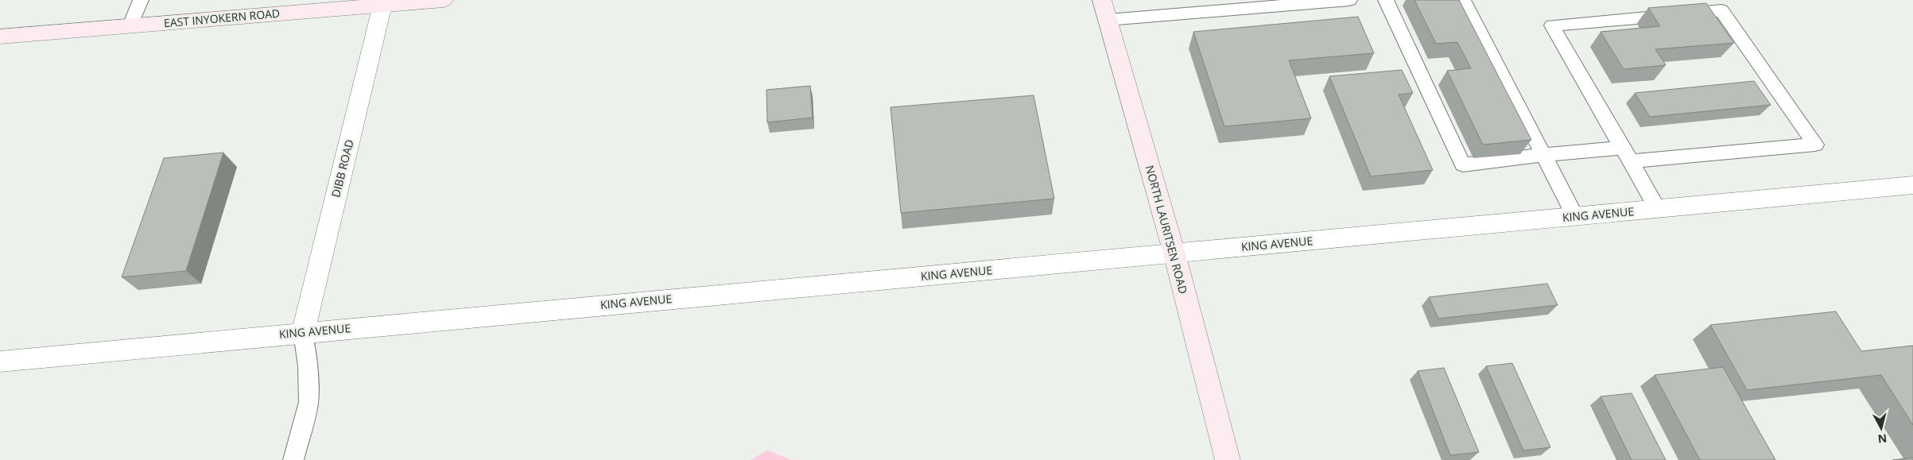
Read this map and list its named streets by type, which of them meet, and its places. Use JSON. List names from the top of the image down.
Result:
{
  "streets": {
    "street": [
      "EAST INYOKERN ROAD",
      "DIBB ROAD",
      "KING AVENUE",
      "NORTH LAURITSEN ROAD"
    ]
  },
  "crossings": [
    ["EAST INYOKERN ROAD", "DIBB ROAD"],
    ["DIBB ROAD", "KING AVENUE"],
    ["KING AVENUE", "NORTH LAURITSEN ROAD"]
  ],
  "north": "bottom"
}
